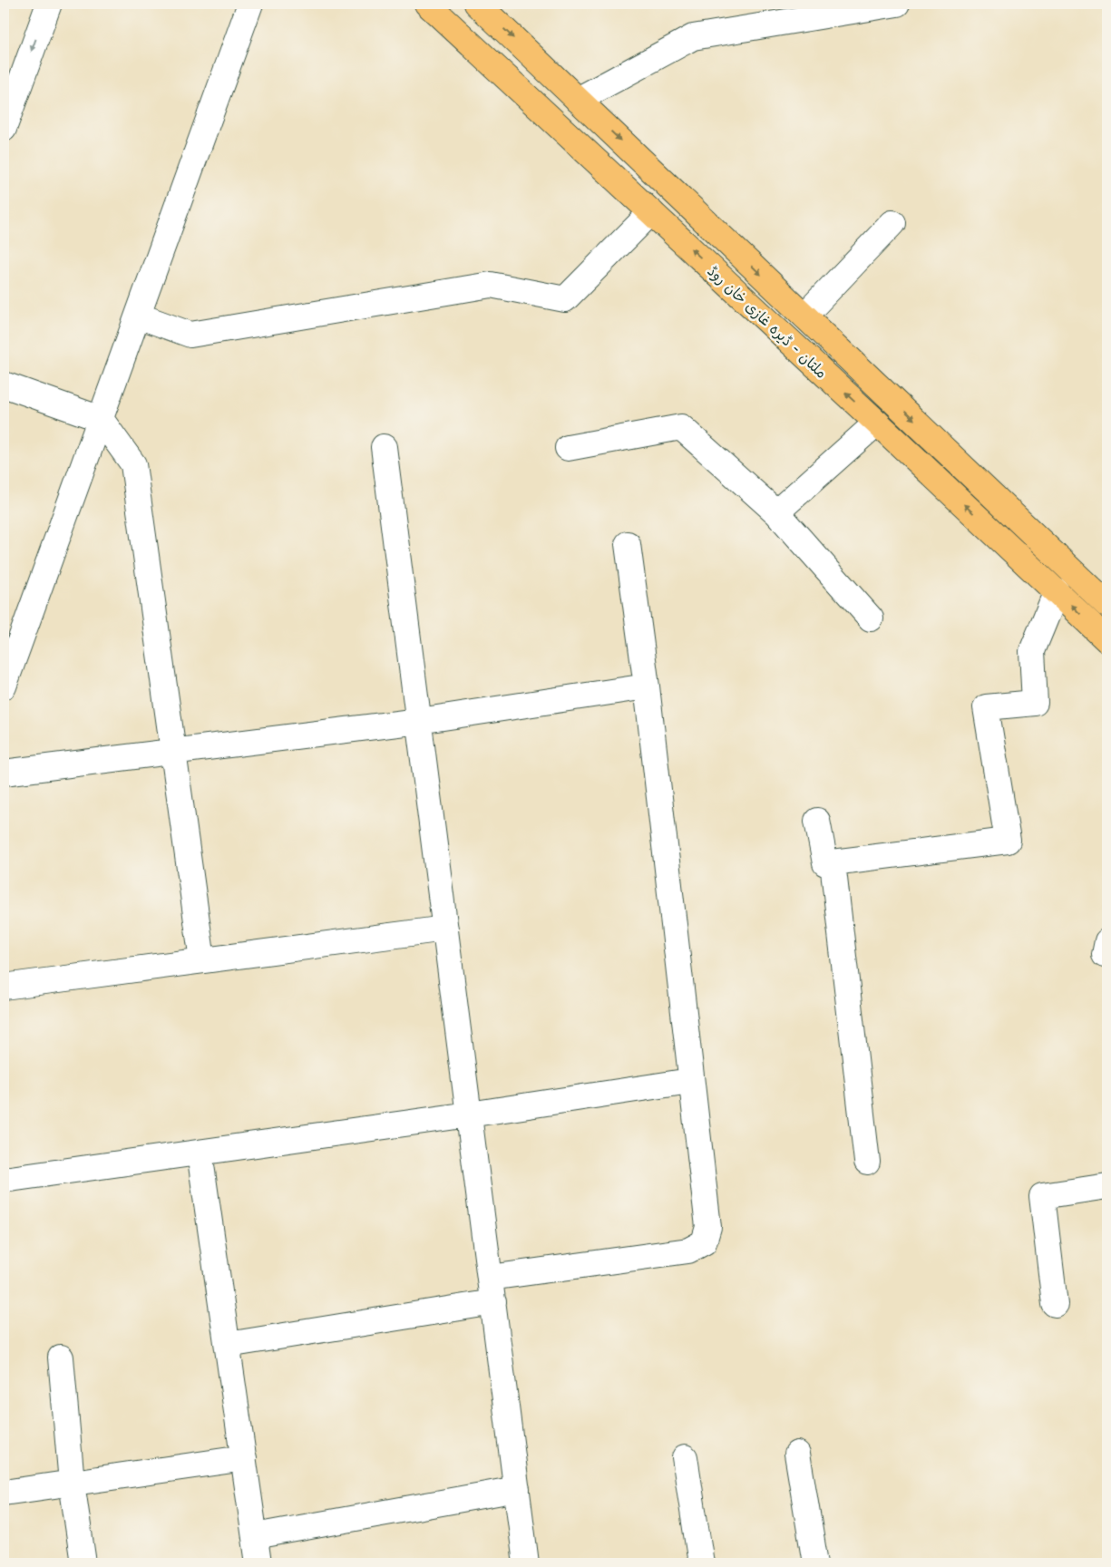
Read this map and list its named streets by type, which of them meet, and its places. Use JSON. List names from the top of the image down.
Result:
{
  "streets": {
    "highway": ["ملتان - ڈیرہ غازی خان روڈ"]
  }
}
